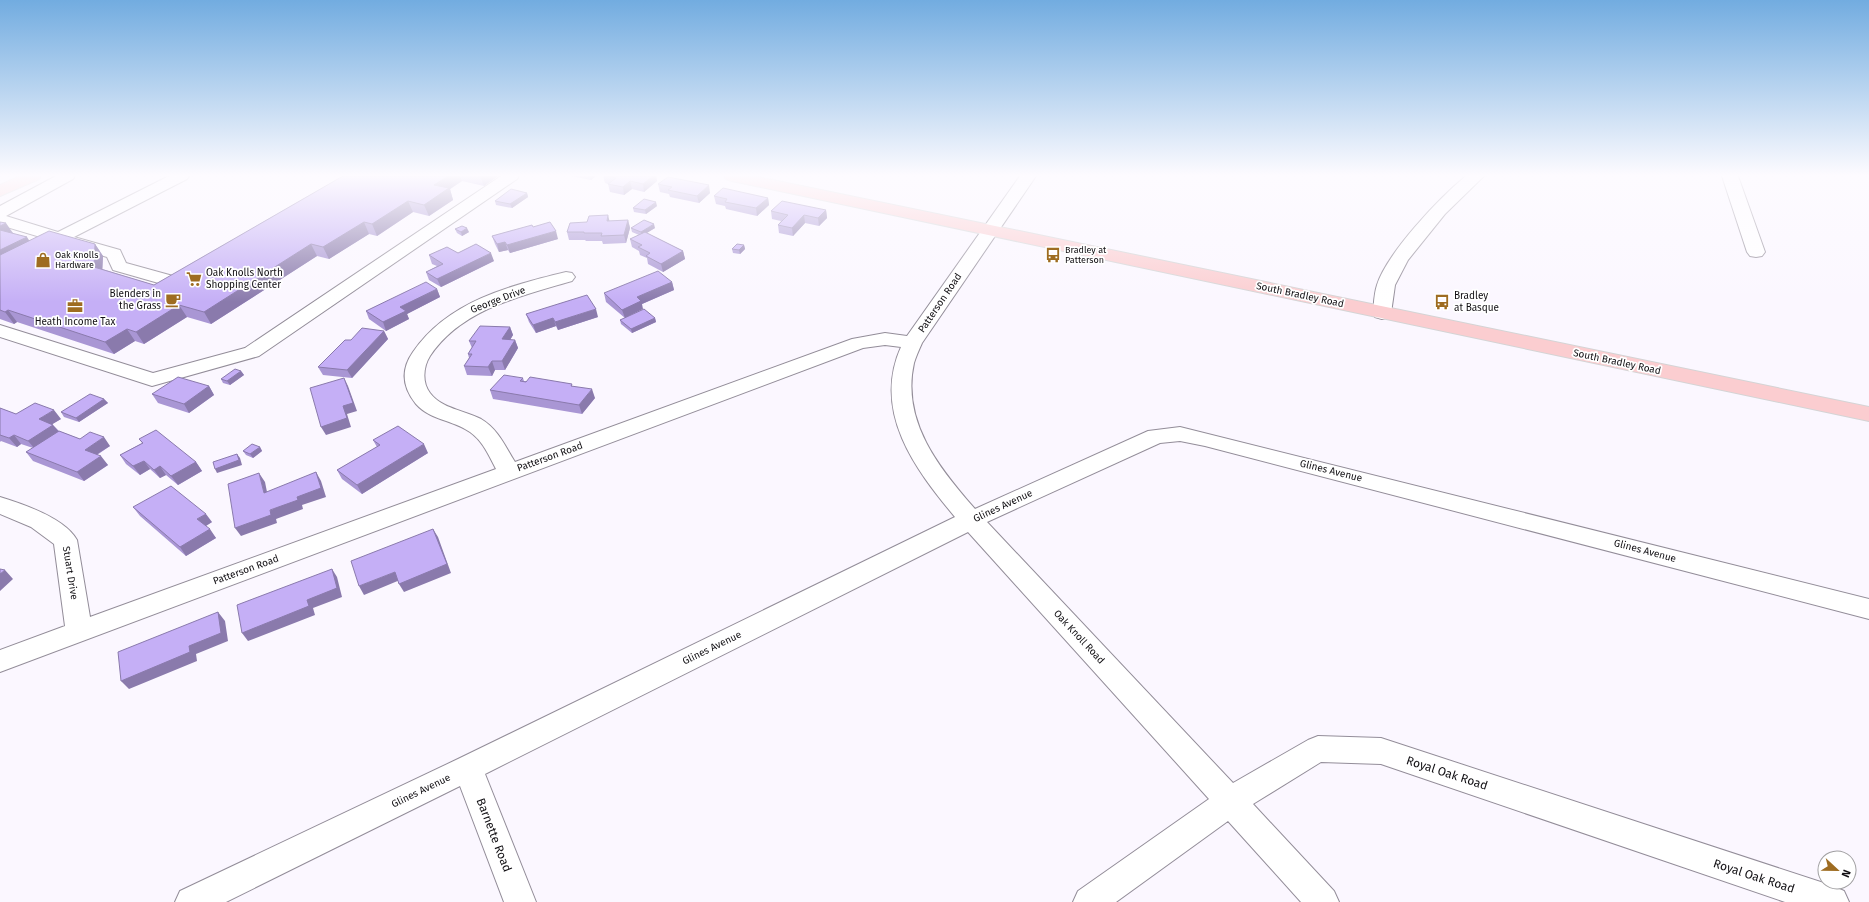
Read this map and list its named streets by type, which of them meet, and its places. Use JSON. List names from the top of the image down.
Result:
{
  "streets": {
    "main road": ["South Bradley Road"],
    "street": [
      "George Drive",
      "Patterson Road",
      "Glines Avenue",
      "Stuart Drive",
      "Oak Knoll Road",
      "Royal Oak Road",
      "Barnette Road"
    ]
  },
  "crossings": [
    ["South Bradley Road", "Patterson Road"],
    ["George Drive", "Patterson Road"],
    ["Patterson Road", "Stuart Drive"],
    ["Patterson Road", "Oak Knoll Road"],
    ["Glines Avenue", "Oak Knoll Road"],
    ["Glines Avenue", "Barnette Road"],
    ["Oak Knoll Road", "Royal Oak Road"]
  ],
  "places": {
    "bus stop": ["Bradley at Patterson", "Bradley at Basque"],
    "shop": ["Oak Knolls Hardware"],
    "supermarket": ["Oak Knolls North Shopping Center"],
    "cafe": ["Blenders in the Grass"],
    "office": ["Heath Income Tax"]
  },
  "north": "right"
}
